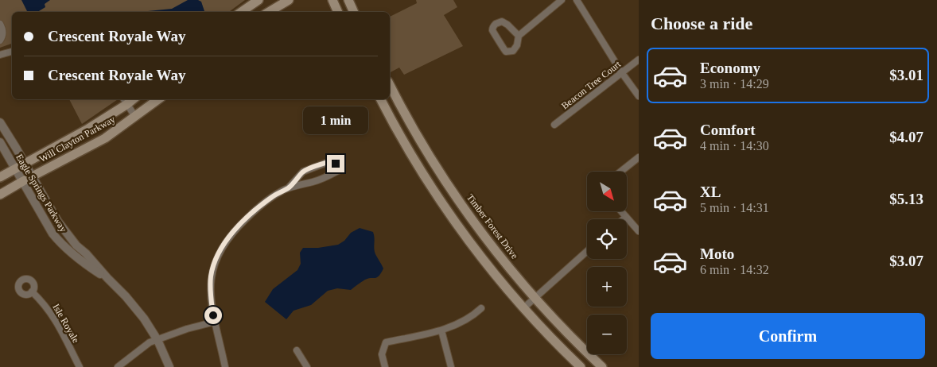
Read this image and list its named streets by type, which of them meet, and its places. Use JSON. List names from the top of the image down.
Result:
{
  "streets": {
    "main road": ["Will Clayton Parkway", "Timber Forest Drive"],
    "street": ["Beacon Tree Court", "Eagle Springs Parkway", "Isle Royale"]
  },
  "crossings": [
    ["Will Clayton Parkway", "Eagle Springs Parkway"]
  ],
  "north": "bottom right",
  "page": {
    "heading": "Choose a ride",
    "banner": ["Crescent Royale Way", "Crescent Royale Way"],
    "list": [
      {
        "name": "Economy",
        "note": "3 min · 14:29",
        "value": "$3.01"
      },
      {
        "name": "Comfort",
        "note": "4 min · 14:30",
        "value": "$4.07"
      },
      {
        "name": "XL",
        "note": "5 min · 14:31",
        "value": "$5.13"
      },
      {
        "name": "Moto",
        "note": "6 min · 14:32",
        "value": "$3.07"
      }
    ],
    "bubble": "1 min",
    "map_buttons": ["+", "−"],
    "buttons": "Confirm"
  }
}
